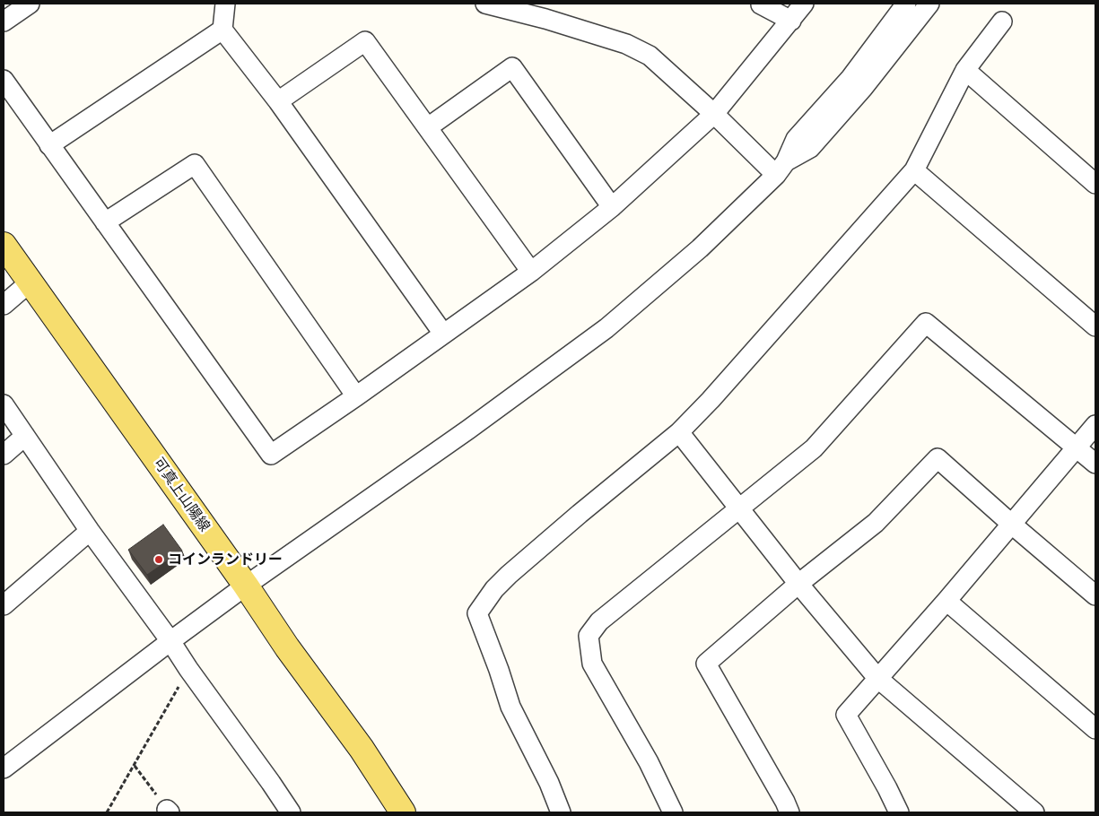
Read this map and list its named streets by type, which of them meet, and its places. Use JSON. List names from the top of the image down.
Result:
{
  "streets": {
    "main road": ["可真上山陽線"]
  },
  "places": ["コインランドリー"]
}
